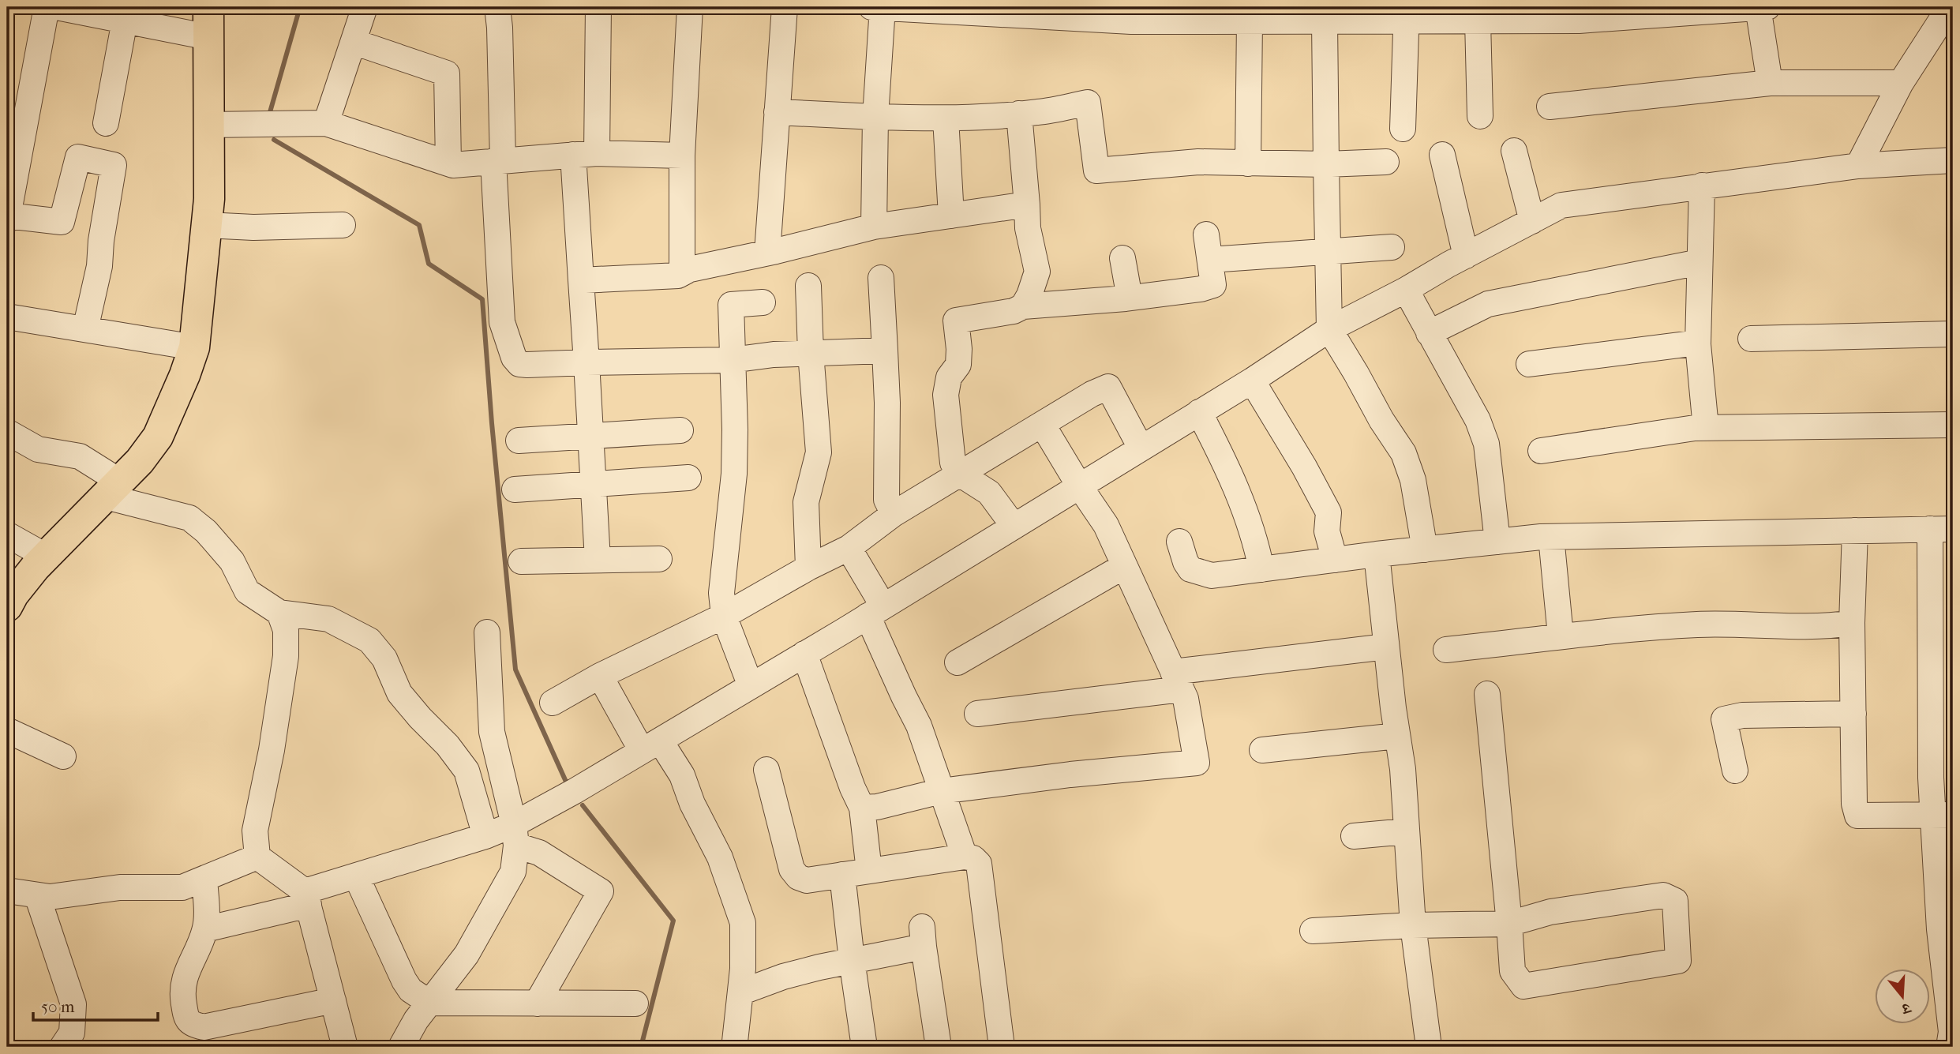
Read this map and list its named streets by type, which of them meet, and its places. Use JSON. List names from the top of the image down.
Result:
{
  "scale_bar": "50 m",
  "north": "bottom"
}
